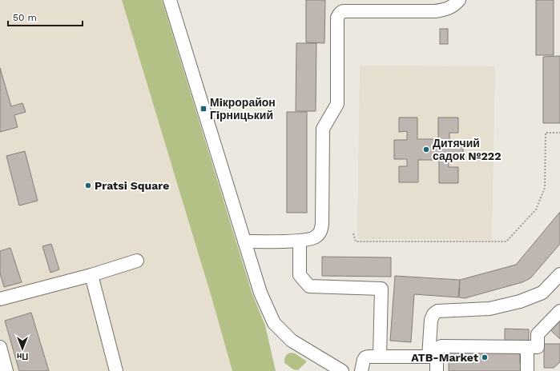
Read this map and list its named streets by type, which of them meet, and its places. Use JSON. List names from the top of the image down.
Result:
{
  "places": {
    "transit": ["Мiкрорайон Гiрницький"],
    "other": ["Дитячий садок №222", "Pratsi Square", "ATB-Market"]
  },
  "scale_bar": "50 m",
  "north": "bottom"
}
